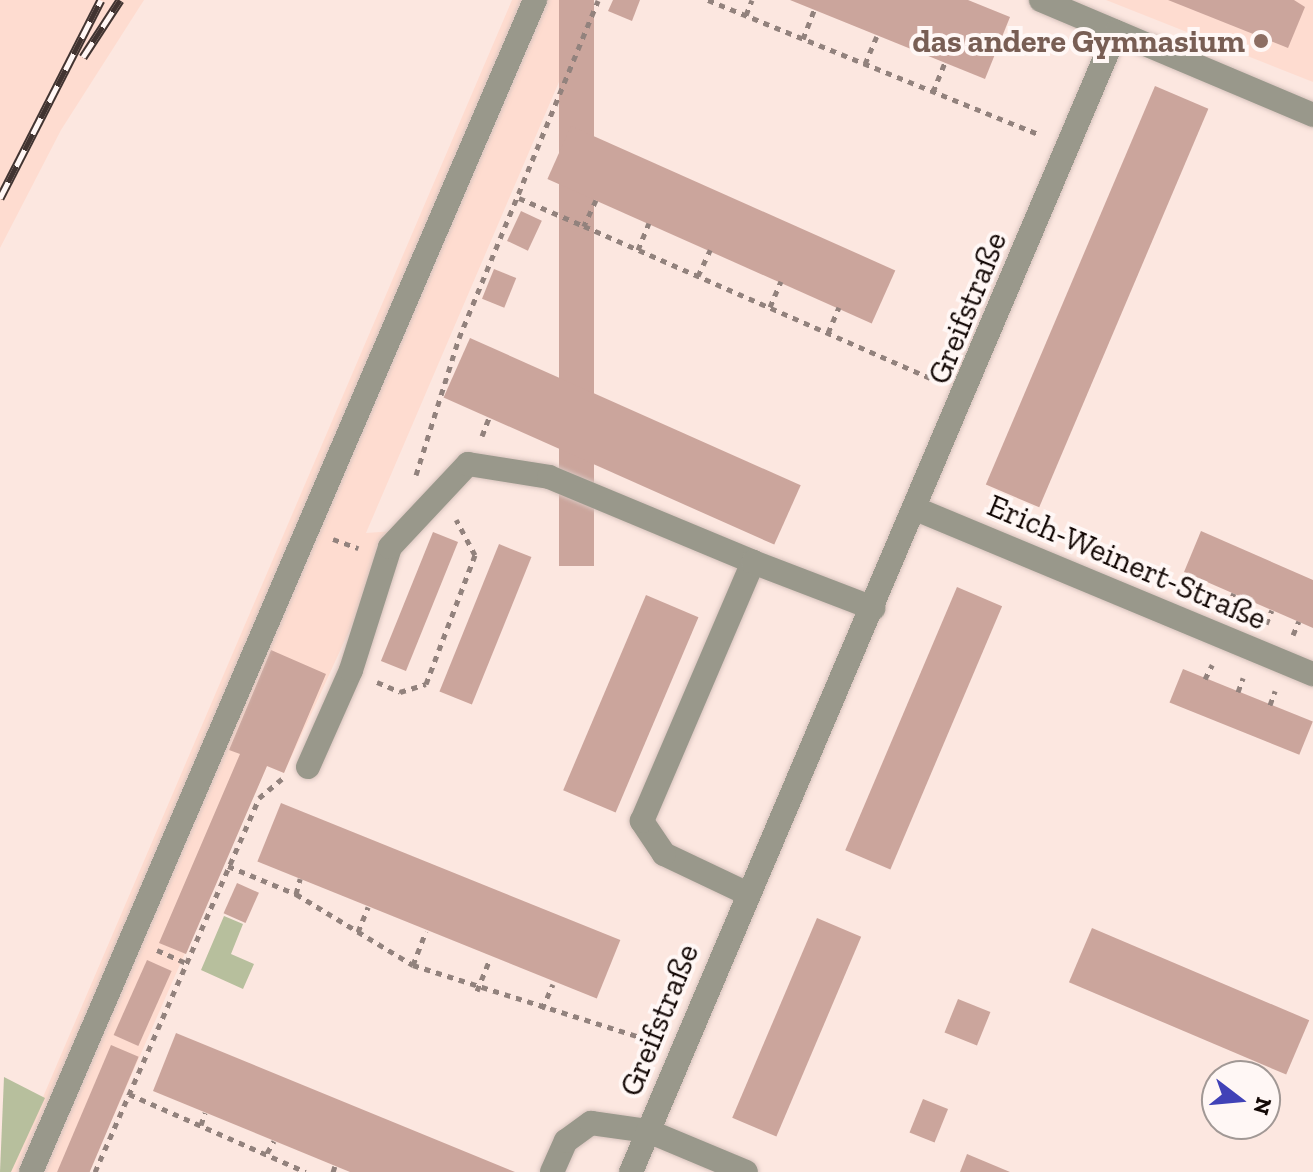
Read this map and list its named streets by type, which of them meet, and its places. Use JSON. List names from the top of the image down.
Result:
{
  "streets": {
    "street": ["Greifstraße", "Erich-Weinert-Straße"]
  },
  "crossings": [
    ["Greifstraße", "Erich-Weinert-Straße"]
  ],
  "places": ["das andere Gymnasium"],
  "north": "right"
}
